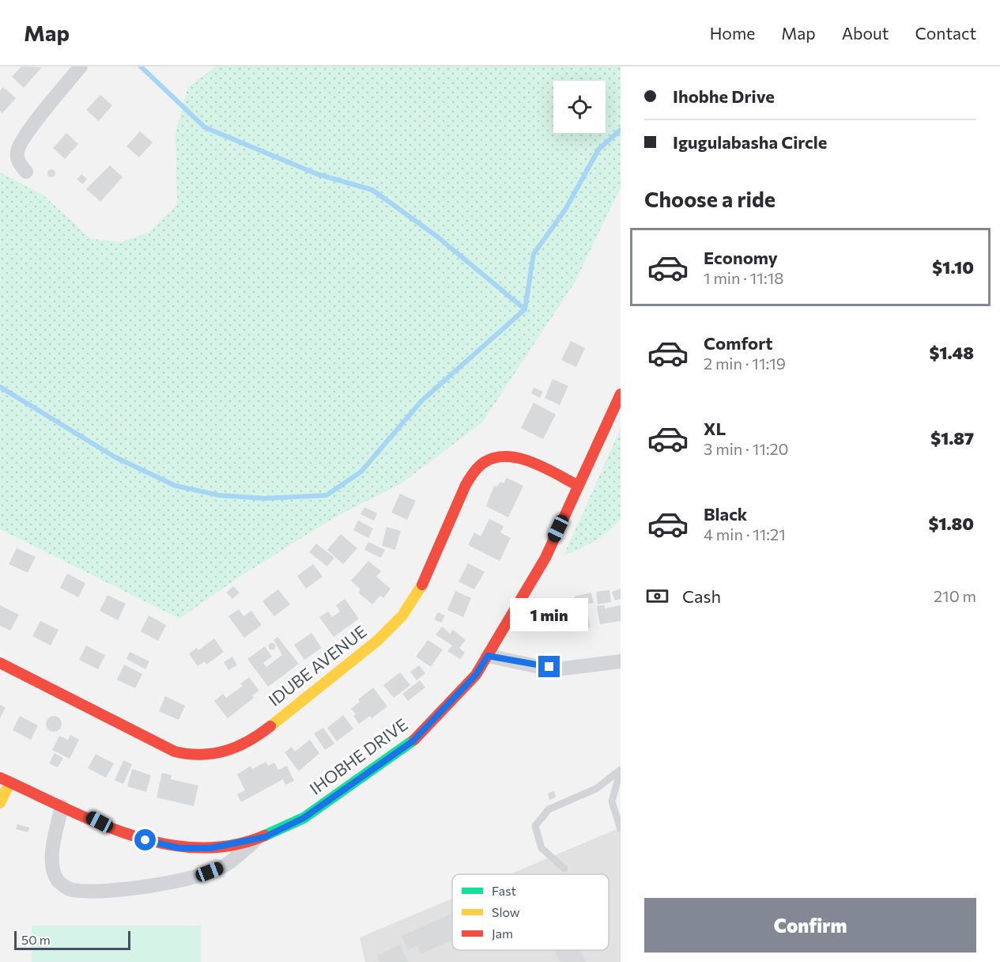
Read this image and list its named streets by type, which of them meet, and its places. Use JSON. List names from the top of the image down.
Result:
{
  "streets": {
    "street": ["IDUBE AVENUE", "IHOBHE DRIVE"]
  },
  "crossings": [
    ["IDUBE AVENUE", "IHOBHE DRIVE"]
  ],
  "legend": ["Fast", "Slow", "Jam"],
  "scale_bar": "50 m",
  "page": {
    "header": "Map",
    "nav": [
      "Home",
      "Map",
      "About",
      "Contact"
    ],
    "banner": ["Ihobhe Drive", "Igugulabasha Circle"],
    "heading": "Choose a ride",
    "list": [
      {
        "name": "Economy",
        "note": "1 min · 11:18",
        "value": "$1.10"
      },
      {
        "name": "Comfort",
        "note": "2 min · 11:19",
        "value": "$1.48"
      },
      {
        "name": "XL",
        "note": "3 min · 11:20",
        "value": "$1.87"
      },
      {
        "name": "Black",
        "note": "4 min · 11:21",
        "value": "$1.80"
      }
    ],
    "pay": ["Cash", "210 m"],
    "bubble": "1 min",
    "buttons": "Confirm",
    "scale": "50 m"
  }
}
